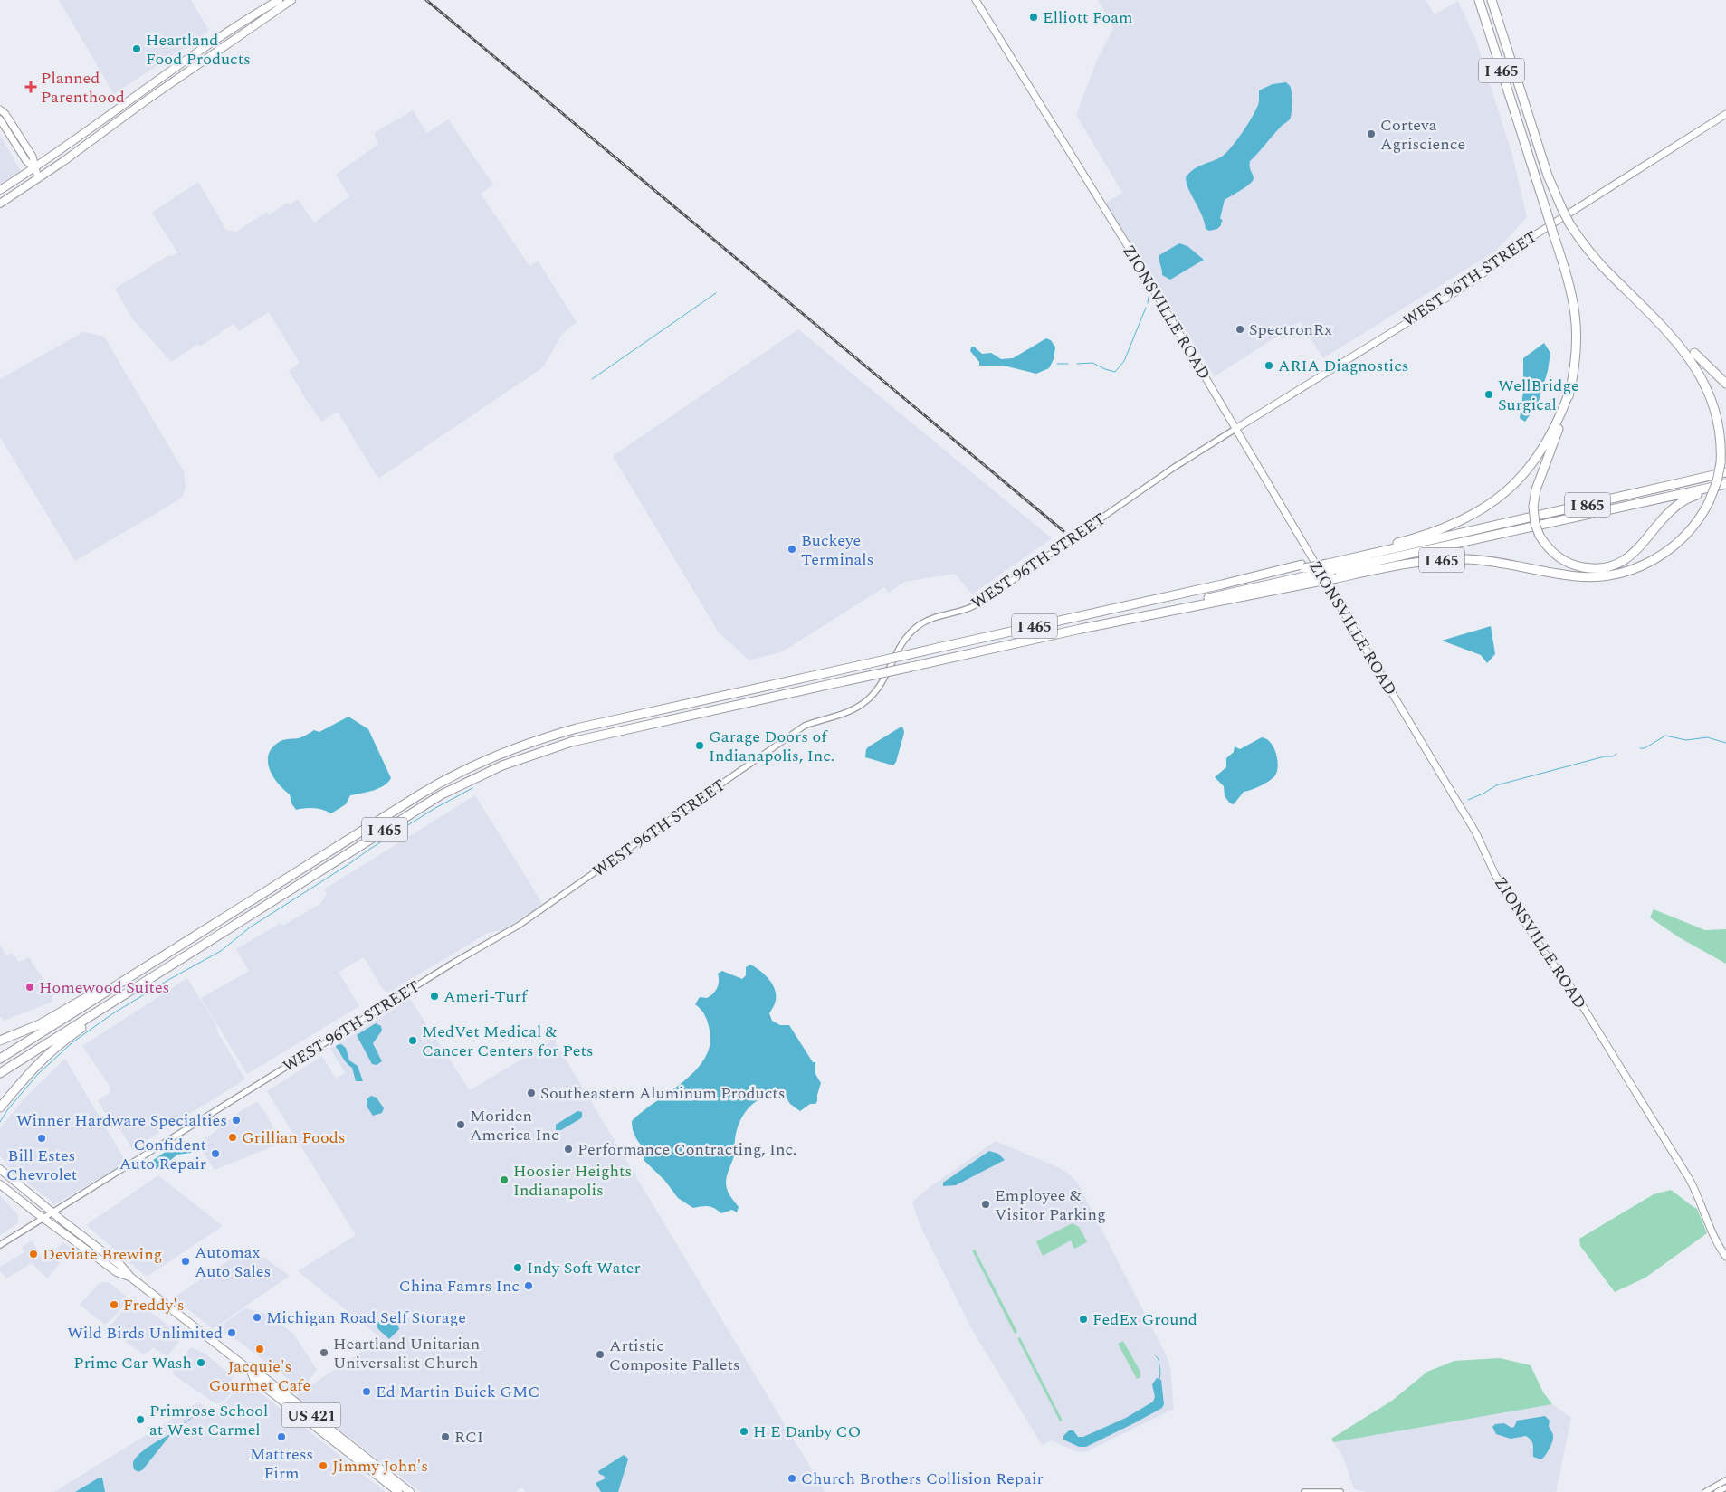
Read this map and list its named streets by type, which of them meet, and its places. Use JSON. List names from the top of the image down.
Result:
{
  "streets": {
    "highway": ["I 465", "I 865"],
    "main road": ["WEST 96TH STREET", "ZIONSVILLE ROAD", "US 421"]
  },
  "crossings": [
    ["I 465", "I 865"],
    ["WEST 96TH STREET", "ZIONSVILLE ROAD"],
    ["WEST 96TH STREET", "US 421"]
  ],
  "places": {
    "other": [
      "Elliott Foam",
      "Heartland Food Products",
      "Corteva Agriscience",
      "SpectronRx",
      "ARIA Diagnostics",
      "WellBridge Surgical",
      "Buckeye Terminals",
      "Garage Doors of Indianapolis, Inc.",
      "Homewood Suites",
      "Ameri-Turf",
      "MedVet Medical & Cancer Centers for Pets",
      "Southeastern Aluminum Products",
      "Winner Hardware Specialties",
      "Moriden America Inc",
      "Grillian Foods",
      "Bill Estes Chevrolet",
      "Performance Contracting, Inc.",
      "Confident Auto Repair",
      "Hoosier Heights Indianapolis",
      "Employee & Visitor Parking",
      "Deviate Brewing",
      "Automax Auto Sales",
      "Indy Soft Water",
      "China Famrs Inc",
      "Freddy's",
      "Michigan Road Self Storage",
      "FedEx Ground",
      "Wild Birds Unlimited",
      "Jacquie's Gourmet Cafe",
      "Heartland Unitarian Universalist Church",
      "Artistic Composite Pallets",
      "Prime Car Wash",
      "Ed Martin Buick GMC",
      "Primrose School at West Carmel",
      "H E Danby CO",
      "Mattress Firm",
      "RCI",
      "Jimmy John's",
      "Church Brothers Collision Repair"
    ],
    "health": ["Planned Parenthood"]
  }
}
